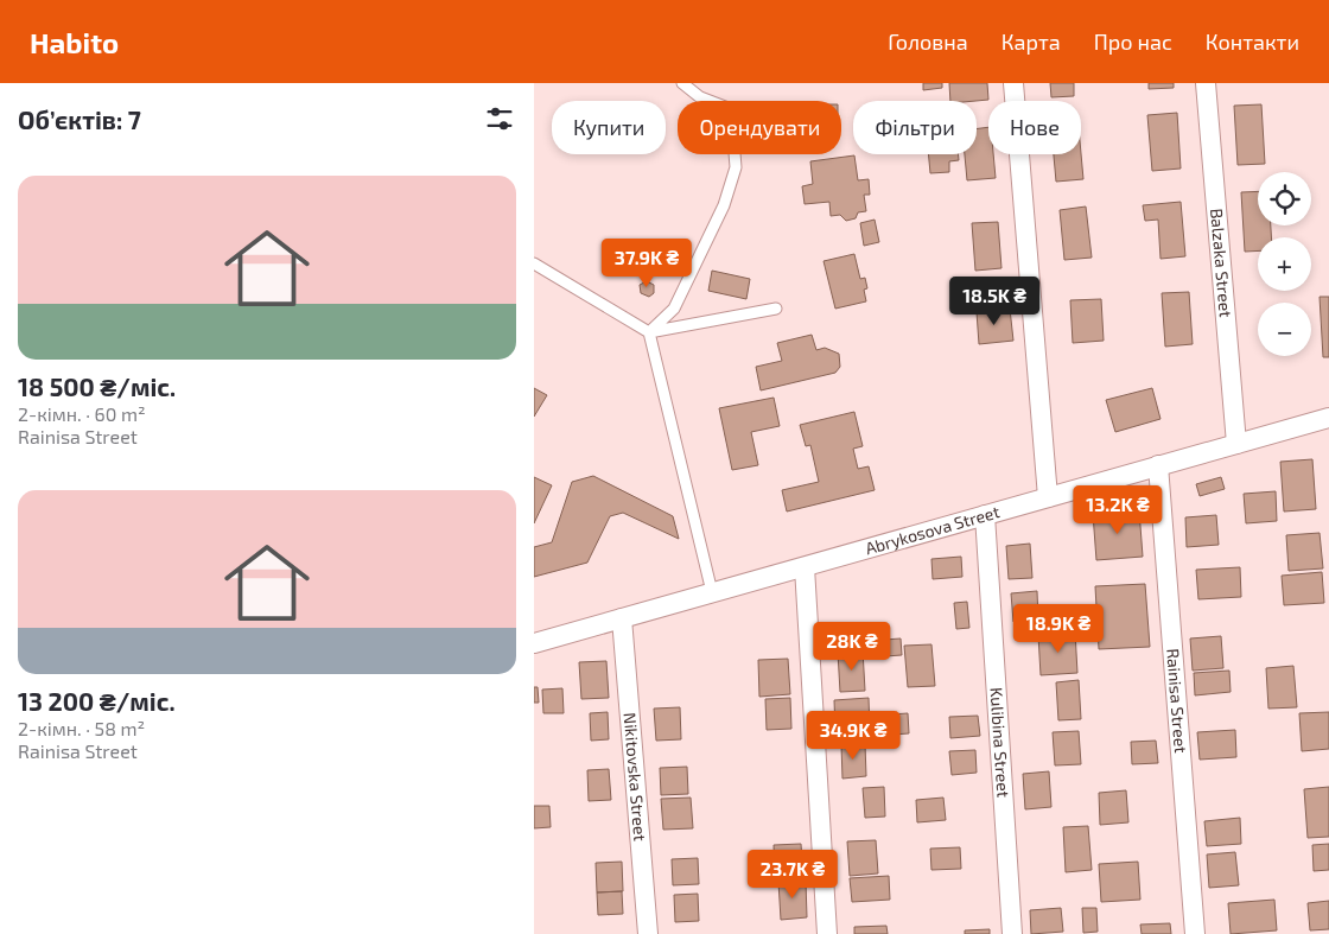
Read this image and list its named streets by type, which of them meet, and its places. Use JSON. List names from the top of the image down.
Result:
{
  "streets": {
    "street": [
      "Balzaka Street",
      "Abrykosova Street",
      "Rainisa Street",
      "Kulibina Street",
      "Nikitovska Street"
    ]
  },
  "crossings": [
    ["Balzaka Street", "Abrykosova Street"],
    ["Abrykosova Street", "Rainisa Street"],
    ["Abrykosova Street", "Kulibina Street"],
    ["Abrykosova Street", "Nikitovska Street"]
  ],
  "page": {
    "header": "Habito",
    "nav": [
      "Головна",
      "Карта",
      "Про нас",
      "Контакти"
    ],
    "heading": "Об’єктів: 7",
    "chip": [
      "Купити",
      "Орендувати",
      "Фільтри",
      "Нове"
    ],
    "list": [
      {
        "name": "18 500 ₴/міс.",
        "note": "2-кімн. · 60 m² · Rainisa Street"
      },
      {
        "name": "13 200 ₴/міс.",
        "note": "2-кімн. · 58 m² · Rainisa Street"
      }
    ],
    "map_buttons": ["+", "−"],
    "price": [
      "37.9K ₴",
      "18.5K ₴",
      "13.2K ₴",
      "18.9K ₴",
      "28K ₴",
      "34.9K ₴",
      "23.7K ₴"
    ]
  }
}
